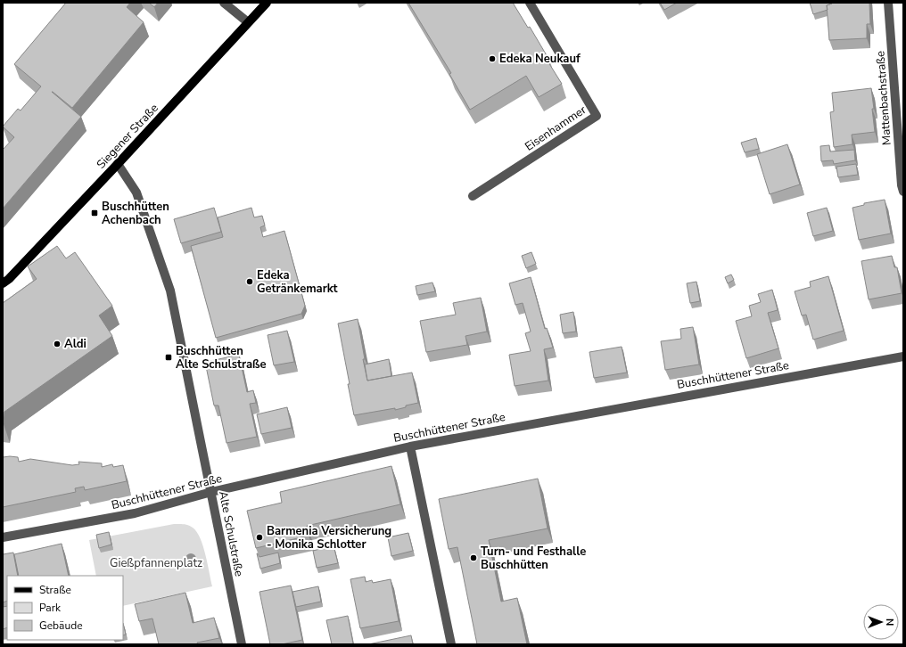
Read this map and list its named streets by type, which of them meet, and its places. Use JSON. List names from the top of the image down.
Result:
{
  "streets": {
    "main road": ["Siegener Straße"],
    "street": [
      "Mattenbachstraße",
      "Eisenhammer",
      "Buschhüttener Straße",
      "Alte Schulstraße"
    ]
  },
  "crossings": [
    ["Siegener Straße", "Alte Schulstraße"],
    ["Buschhüttener Straße", "Alte Schulstraße"]
  ],
  "parks": ["Gießpfannenplatz"],
  "places": {
    "other": [
      "Edeka Neukauf",
      "Edeka Getränkemarkt",
      "Aldi",
      "Barmenia Versicherung - Monika Schlotter",
      "Turn- und Festhalle Buschhütten"
    ],
    "transit": ["Buschhütten Achenbach", "Buschhütten Alte Schulstraße"]
  },
  "legend": ["Straße", "Park", "Gebäude"],
  "north": "right"
}
